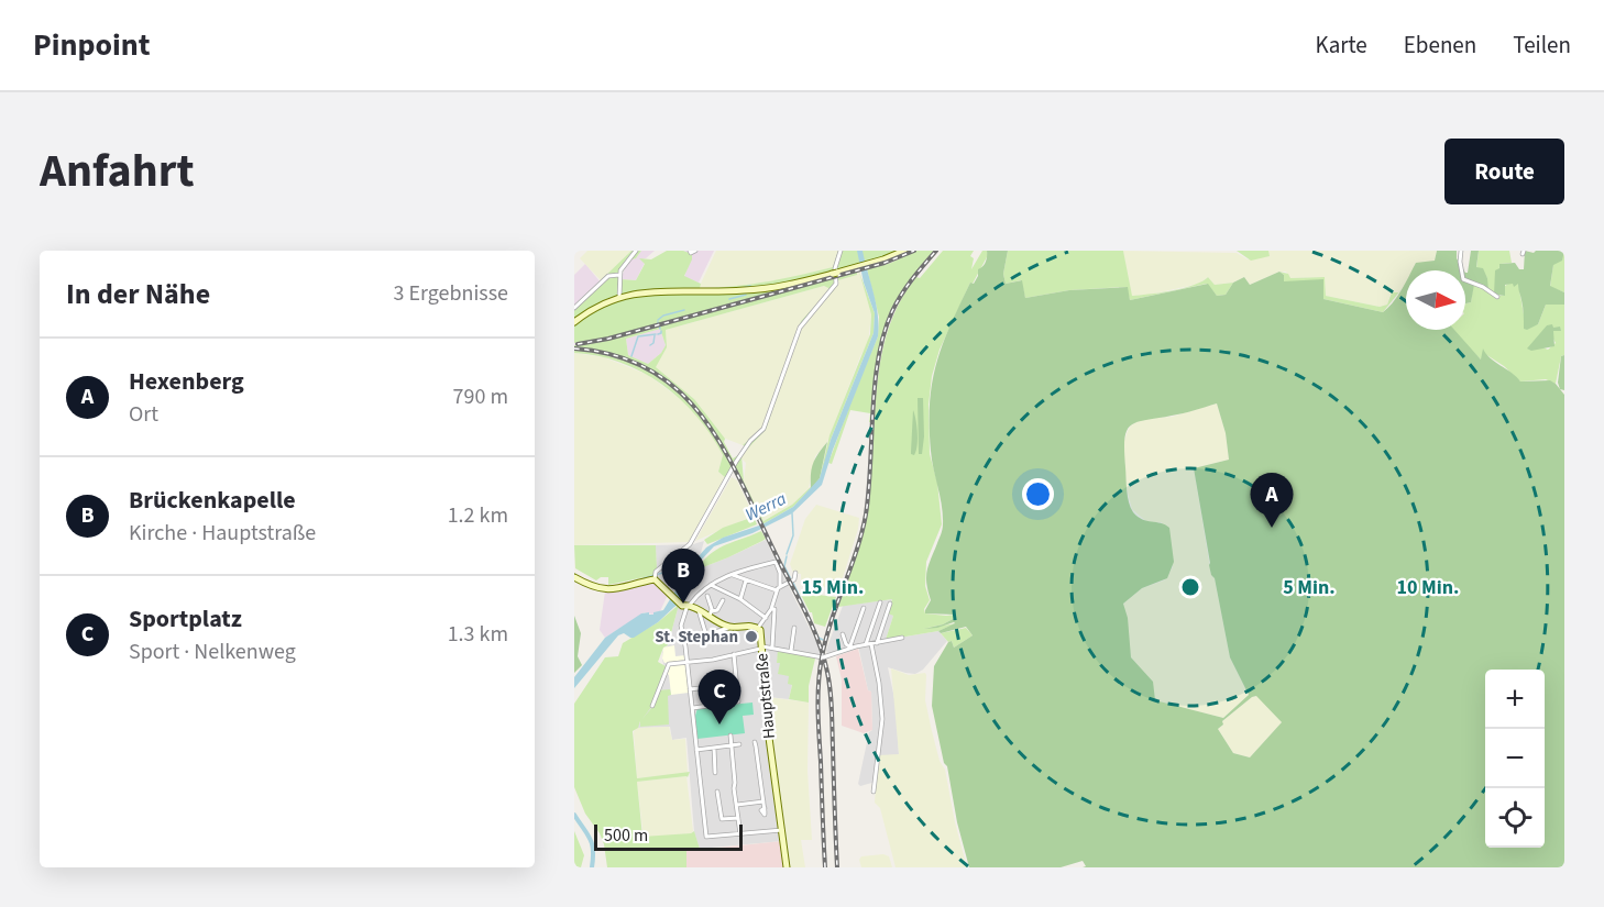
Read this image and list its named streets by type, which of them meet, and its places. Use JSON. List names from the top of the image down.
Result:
{
  "streets": {
    "main road": ["Hauptstraße"]
  },
  "water": ["Werra"],
  "places": ["St. Stephan"],
  "scale_bar": "500 m",
  "north": "right",
  "page": {
    "header": "Pinpoint",
    "nav": ["Karte", "Ebenen", "Teilen"],
    "title": "Anfahrt",
    "buttons": "Route",
    "heading": ["In der Nähe", "3 Ergebnisse"],
    "list": [
      {
        "mark": "A",
        "name": "Hexenberg",
        "note": "Ort",
        "value": "790 m"
      },
      {
        "mark": "B",
        "name": "Brückenkapelle",
        "note": "Kirche · Hauptstraße",
        "value": "1.2 km"
      },
      {
        "mark": "C",
        "name": "Sportplatz",
        "note": "Sport · Nelkenweg",
        "value": "1.3 km"
      }
    ],
    "pins": ["A", "B", "C"],
    "map_buttons": ["+", "−"],
    "scale": "500 m"
  },
  "rings": ["5 Min.", "10 Min.", "15 Min."]
}
